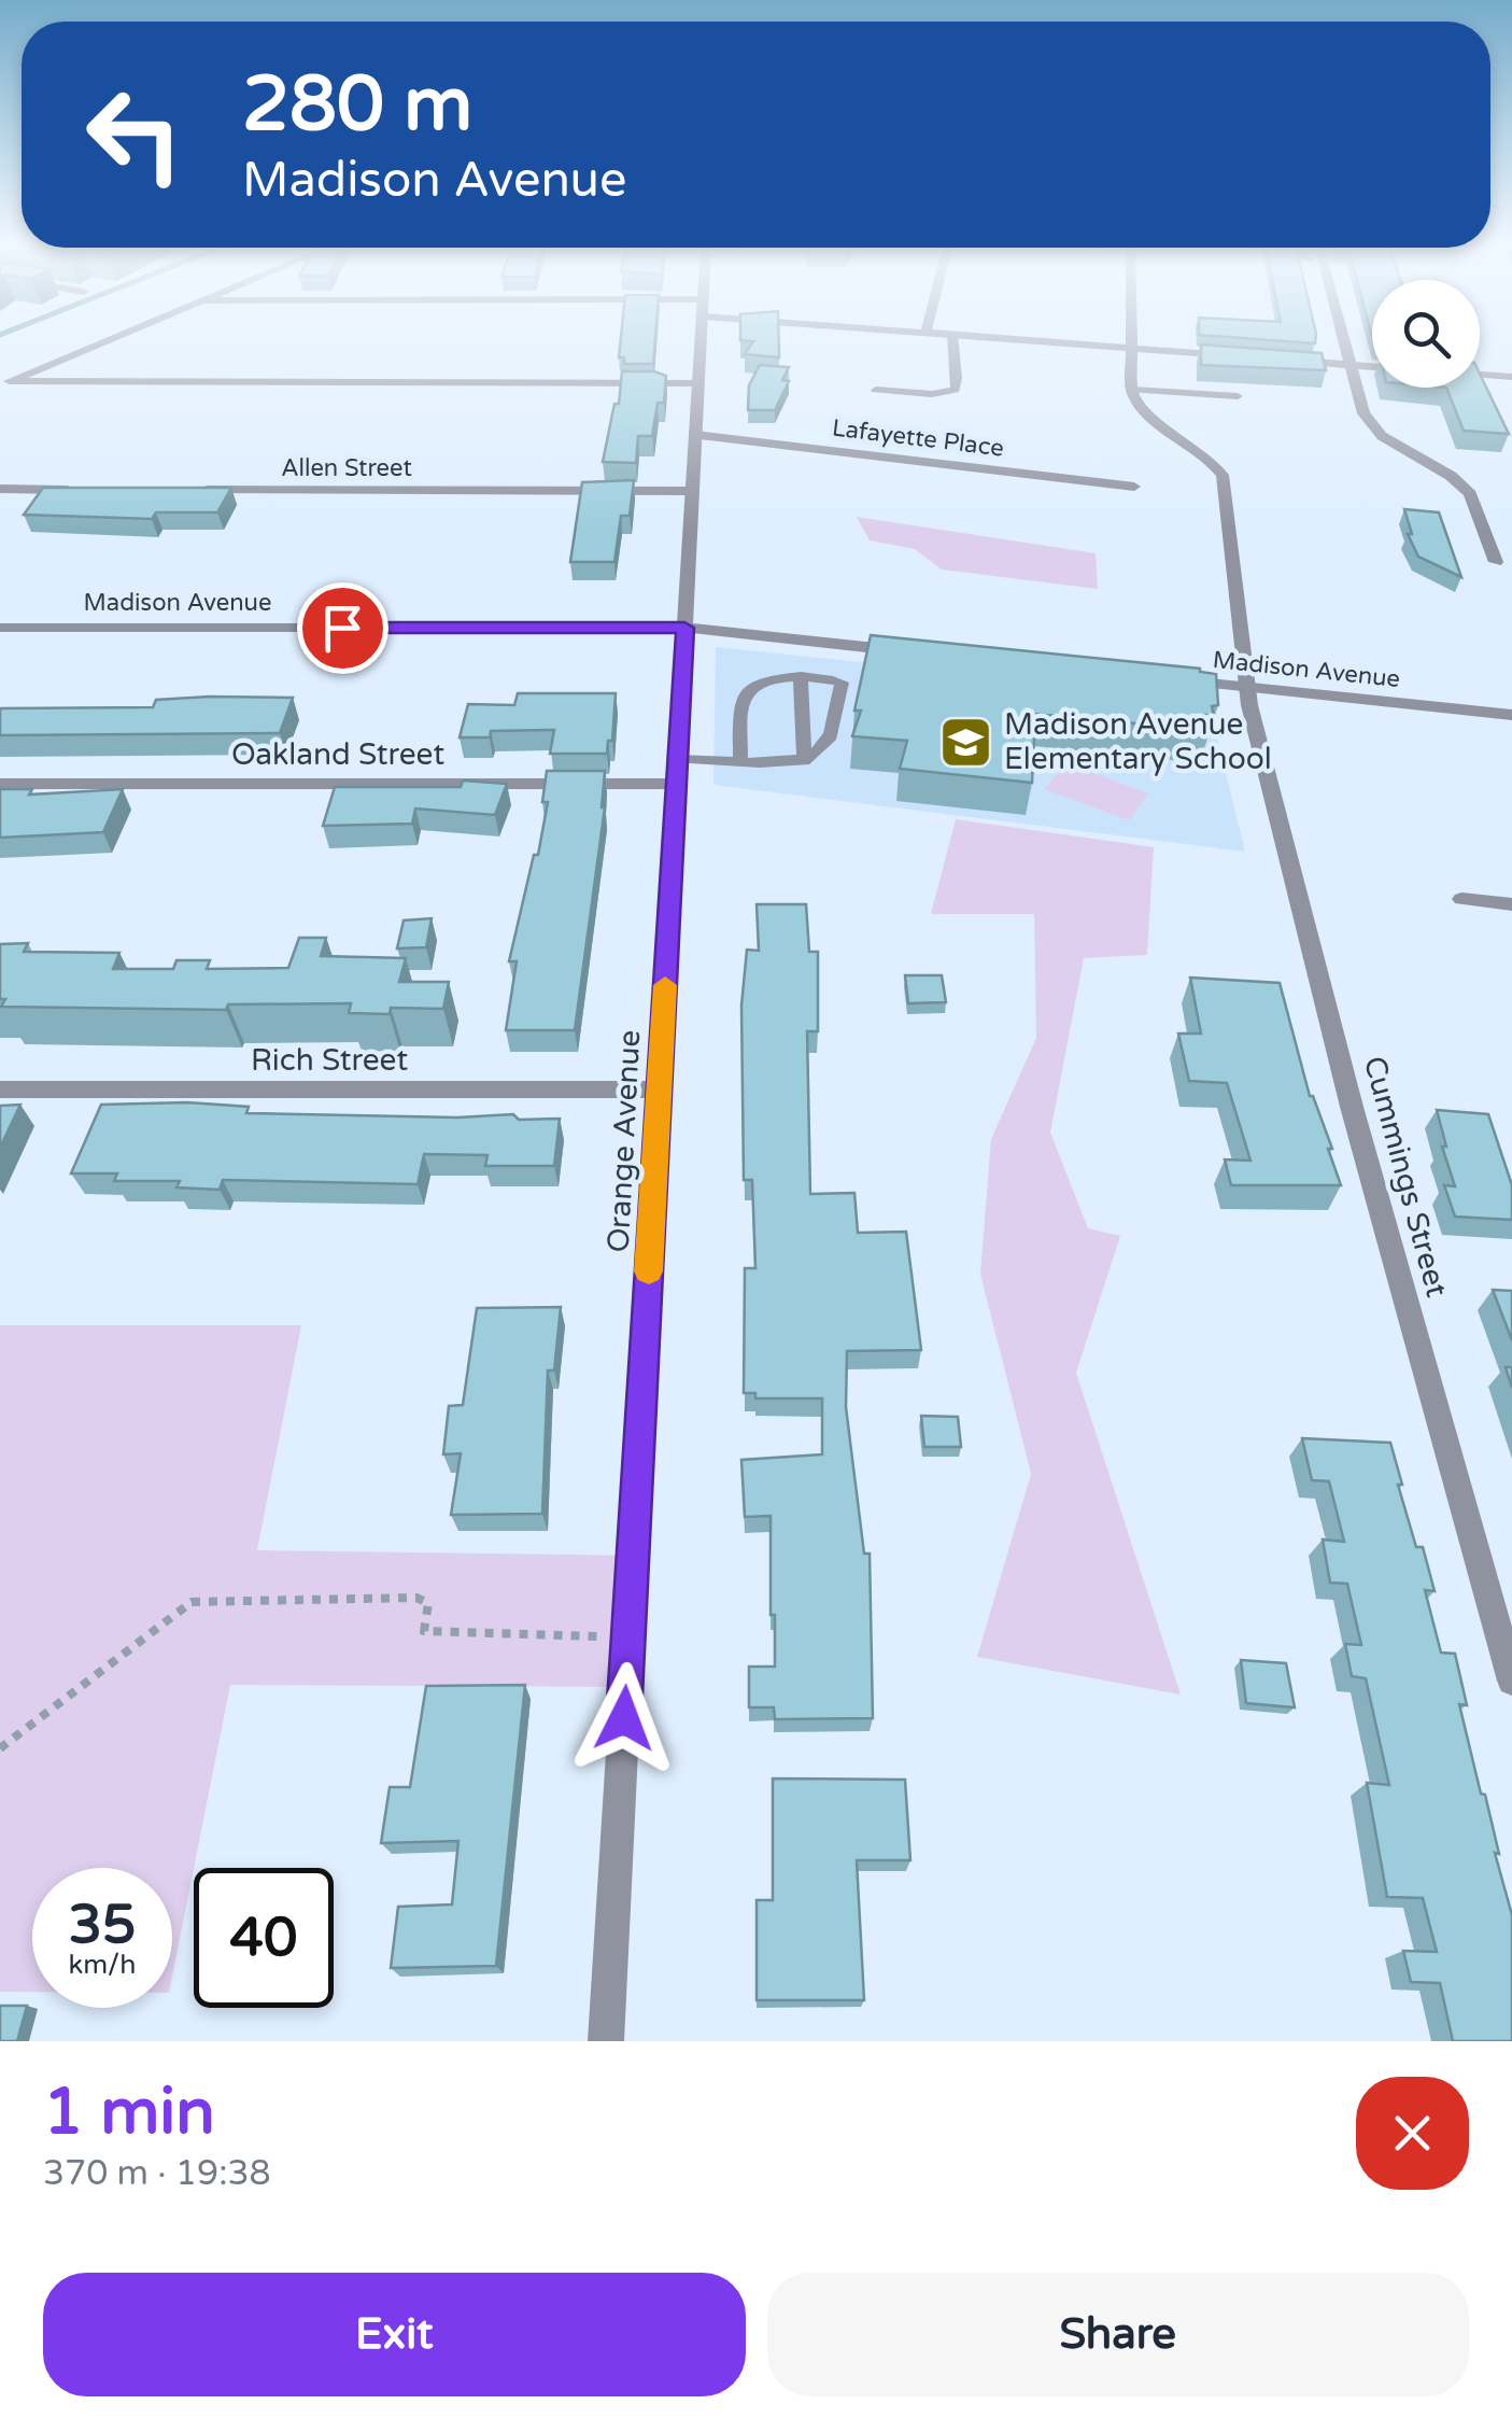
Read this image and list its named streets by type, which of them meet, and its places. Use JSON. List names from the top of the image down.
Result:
{
  "streets": {
    "street": [
      "Lafayette Place",
      "Allen Street",
      "Madison Avenue",
      "Oakland Street",
      "Rich Street",
      "Orange Avenue",
      "Cummings Street"
    ]
  },
  "crossings": [
    ["Lafayette Place", "Orange Avenue"],
    ["Allen Street", "Orange Avenue"],
    ["Madison Avenue", "Orange Avenue"],
    ["Madison Avenue", "Cummings Street"],
    ["Oakland Street", "Orange Avenue"],
    ["Rich Street", "Orange Avenue"]
  ],
  "places": {
    "school or university": ["Madison Avenue Elementary School"]
  },
  "page": {
    "turn": ["280 m", "Madison Avenue"],
    "speed": "35 km/h",
    "limit": "40",
    "heading": ["1 min", "370 m · 19:38"],
    "buttons": ["Exit", "Share"]
  }
}
